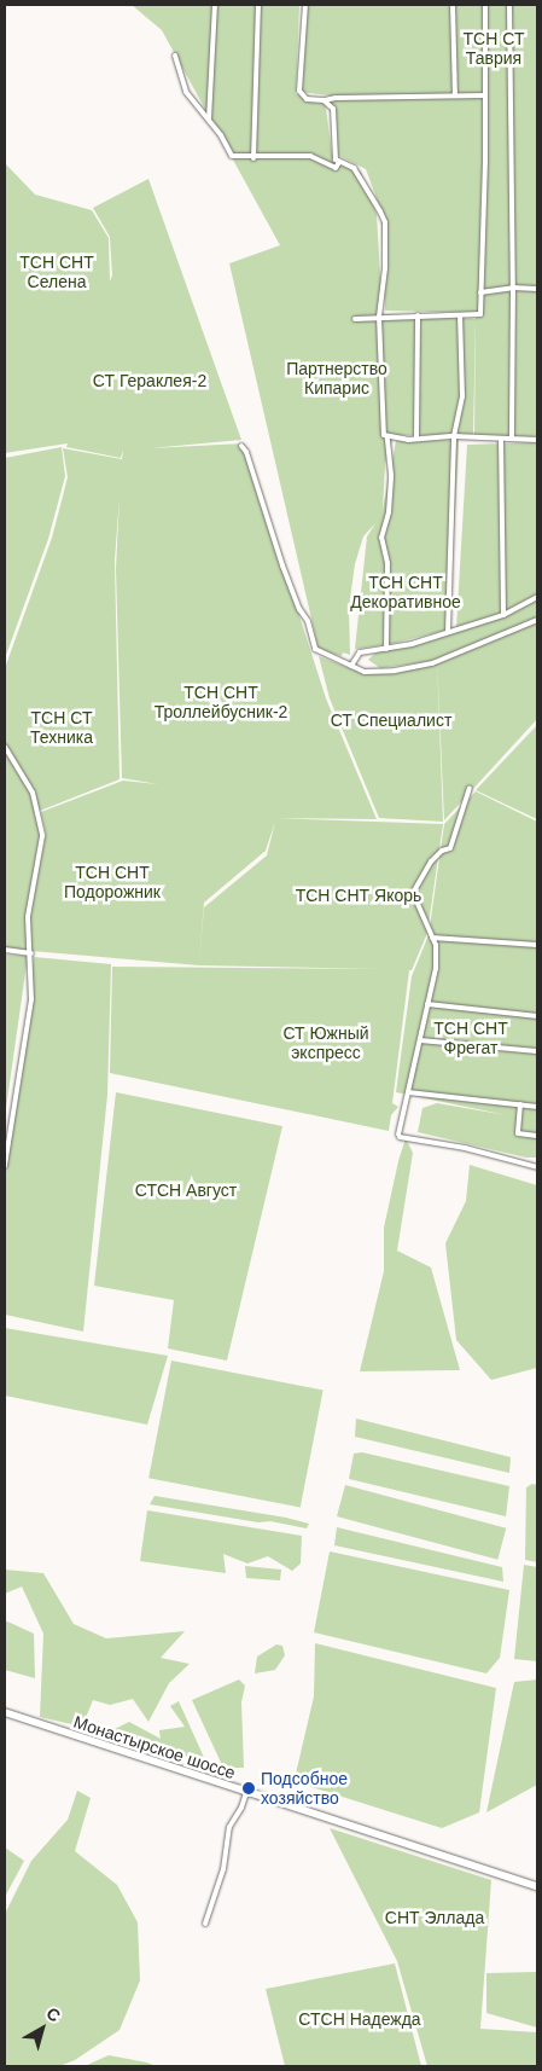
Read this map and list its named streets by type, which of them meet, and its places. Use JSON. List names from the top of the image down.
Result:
{
  "streets": {
    "main road": ["Монастырское шоссе"]
  },
  "parks": [
    "ТСН СТ Таврия",
    "ТСН СНТ Селена",
    "Партнерство Кипарис",
    "СТ Гераклея-2",
    "ТСН СНТ Декоративное",
    "ТСН СНТ Троллейбусник-2",
    "ТСН СТ Техника",
    "СТ Специалист",
    "ТСН СНТ Подорожник",
    "ТСН СНТ Якорь",
    "ТСН СНТ Фрегат",
    "СТ Южный экспресс",
    "СТСН Август",
    "СНТ Эллада",
    "СТСН Надежда"
  ],
  "places": ["Подсобное хозяйство"],
  "north": "top right"
}
